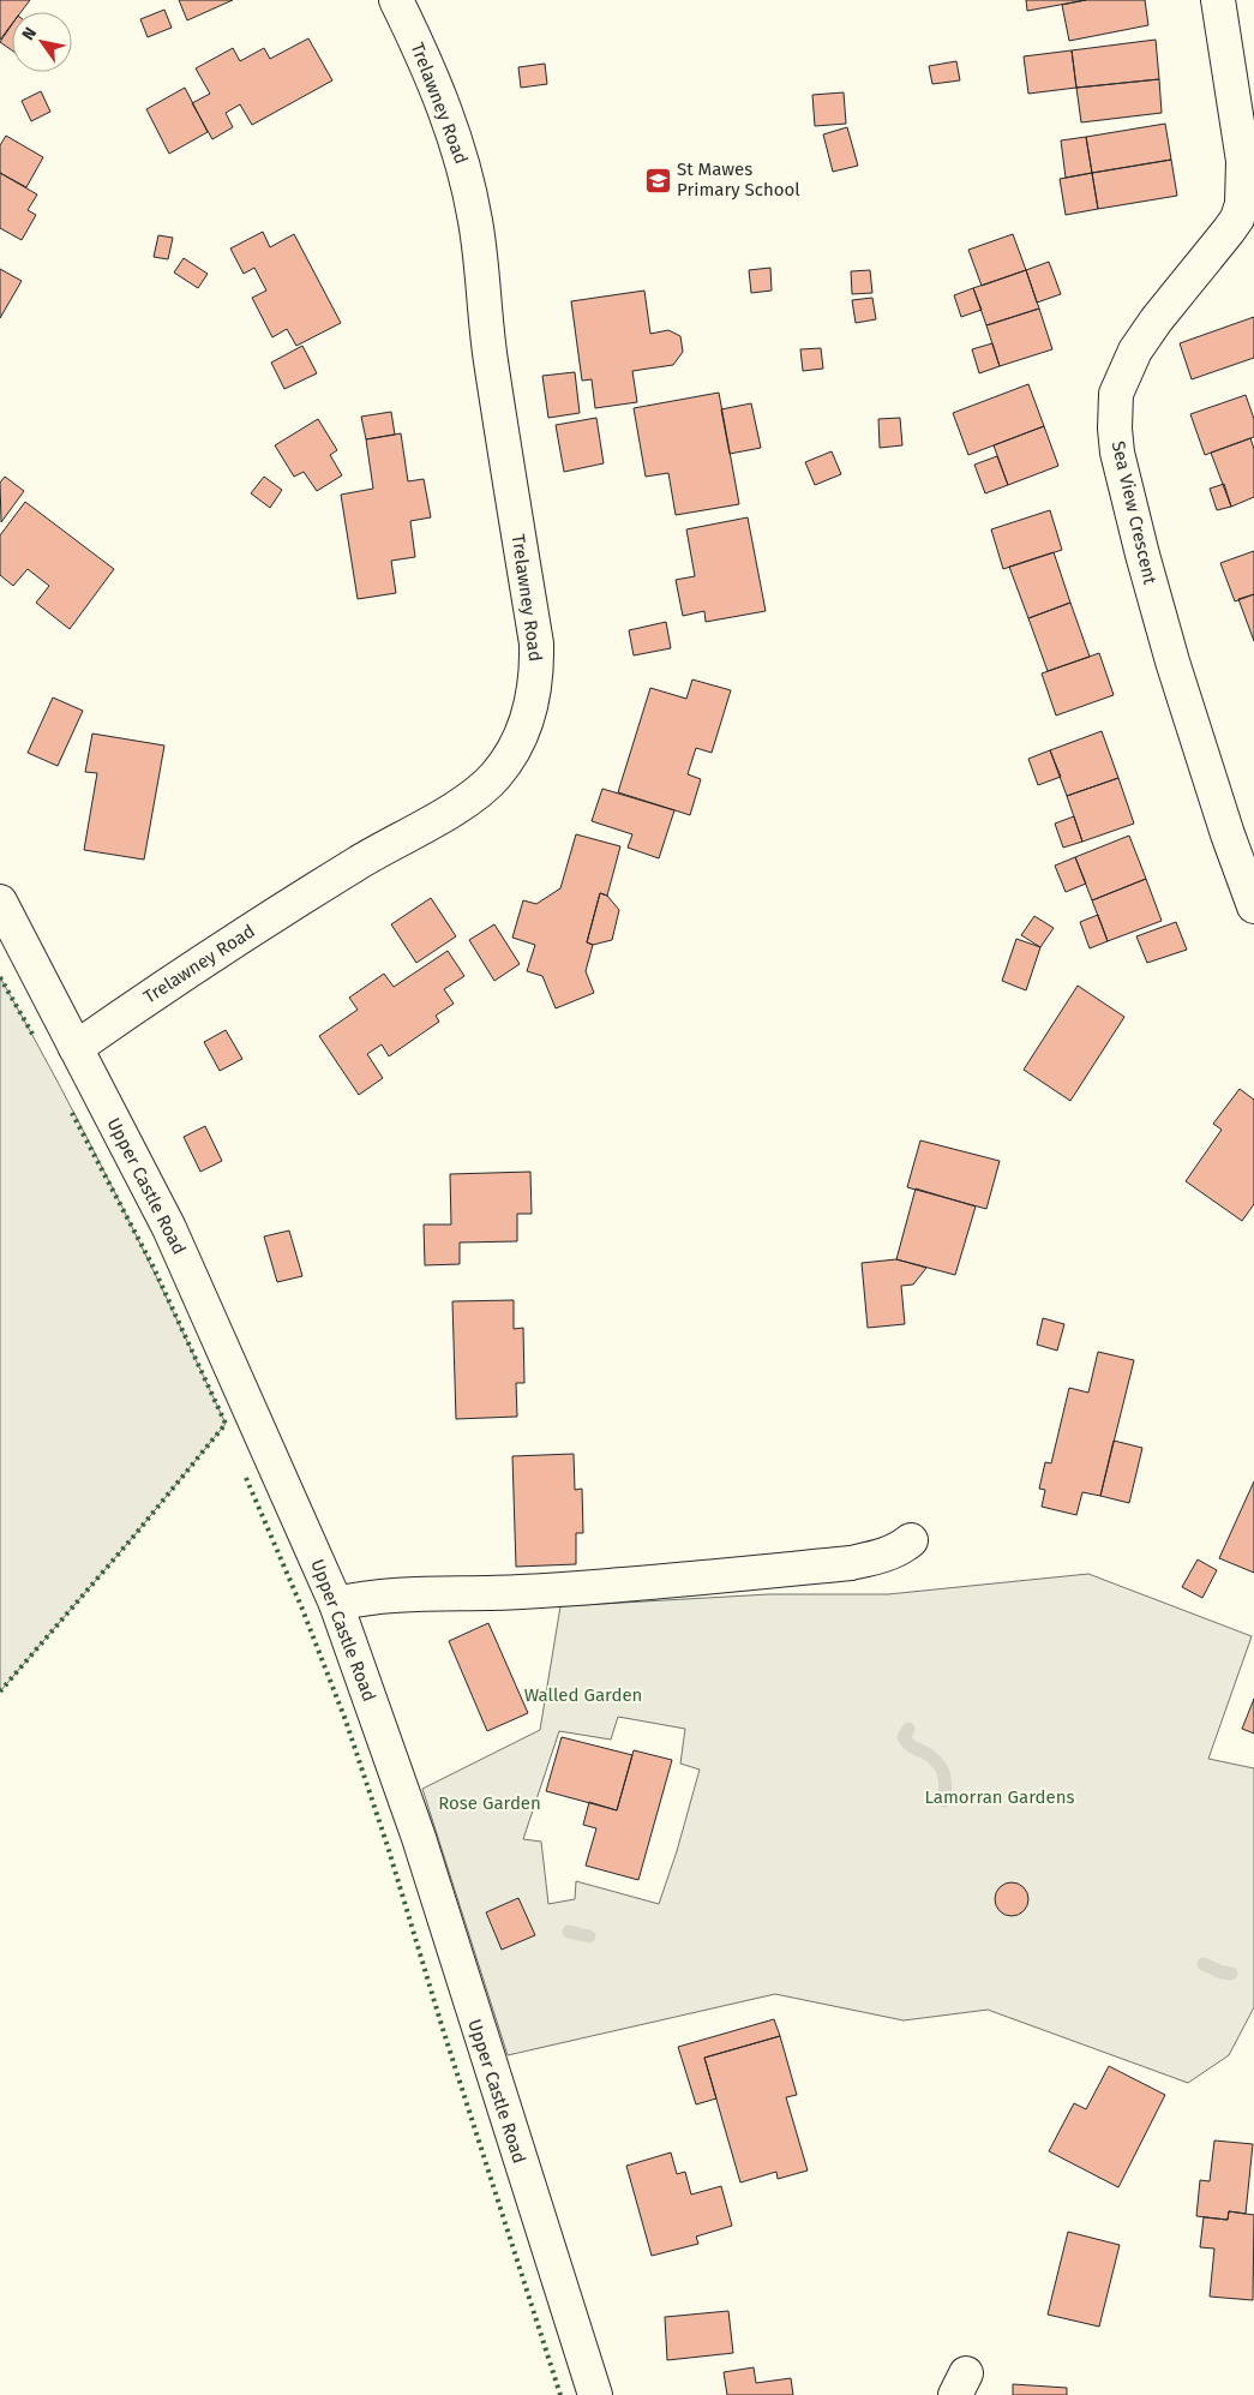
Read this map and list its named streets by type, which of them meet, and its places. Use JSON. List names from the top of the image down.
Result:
{
  "streets": {
    "street": ["Trelawney Road", "Sea View Crescent", "Upper Castle Road"]
  },
  "crossings": [
    ["Trelawney Road", "Upper Castle Road"]
  ],
  "parks": ["Walled Garden", "Lamorran Gardens", "Rose Garden"],
  "places": {
    "school or university": ["St Mawes Primary School"]
  },
  "north": "top left"
}
